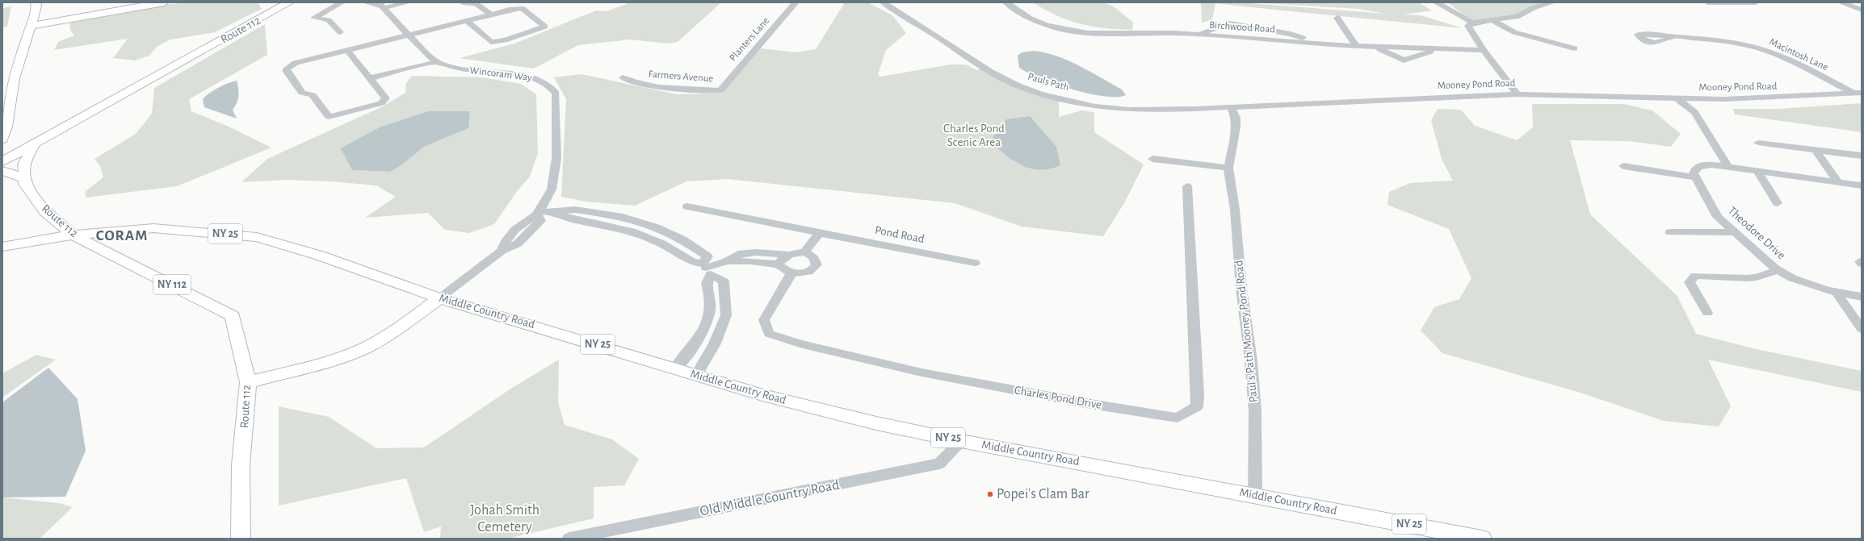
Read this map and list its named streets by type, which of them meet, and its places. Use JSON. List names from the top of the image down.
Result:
{
  "streets": {
    "main road": [
      "Route 112",
      "NY 25",
      "NY 112",
      "Middle Country Road"
    ],
    "street": [
      "Birchwood Road",
      "Planters Lane",
      "Macintosh Lane",
      "Wincoram Way",
      "Farmers Avenue",
      "Pauls Path",
      "Mooney Pond Road",
      "Theodore Drive",
      "Pond Road",
      "Paul's Path Mooney Pond Road",
      "Charles Pond Drive",
      "Old Middle Country Road"
    ]
  },
  "crossings": [
    ["Route 112", "Middle Country Road"],
    ["Planters Lane", "Farmers Avenue"],
    ["Macintosh Lane", "Mooney Pond Road"],
    ["Wincoram Way", "Middle Country Road"],
    ["Pauls Path", "Mooney Pond Road"],
    ["Middle Country Road", "Paul's Path Mooney Pond Road"],
    ["Middle Country Road", "Old Middle Country Road"]
  ],
  "districts": ["CORAM"],
  "parks": ["Charles Pond Scenic Area", "Johah Smith Cemetery"],
  "places": ["Popei's Clam Bar"]
}
